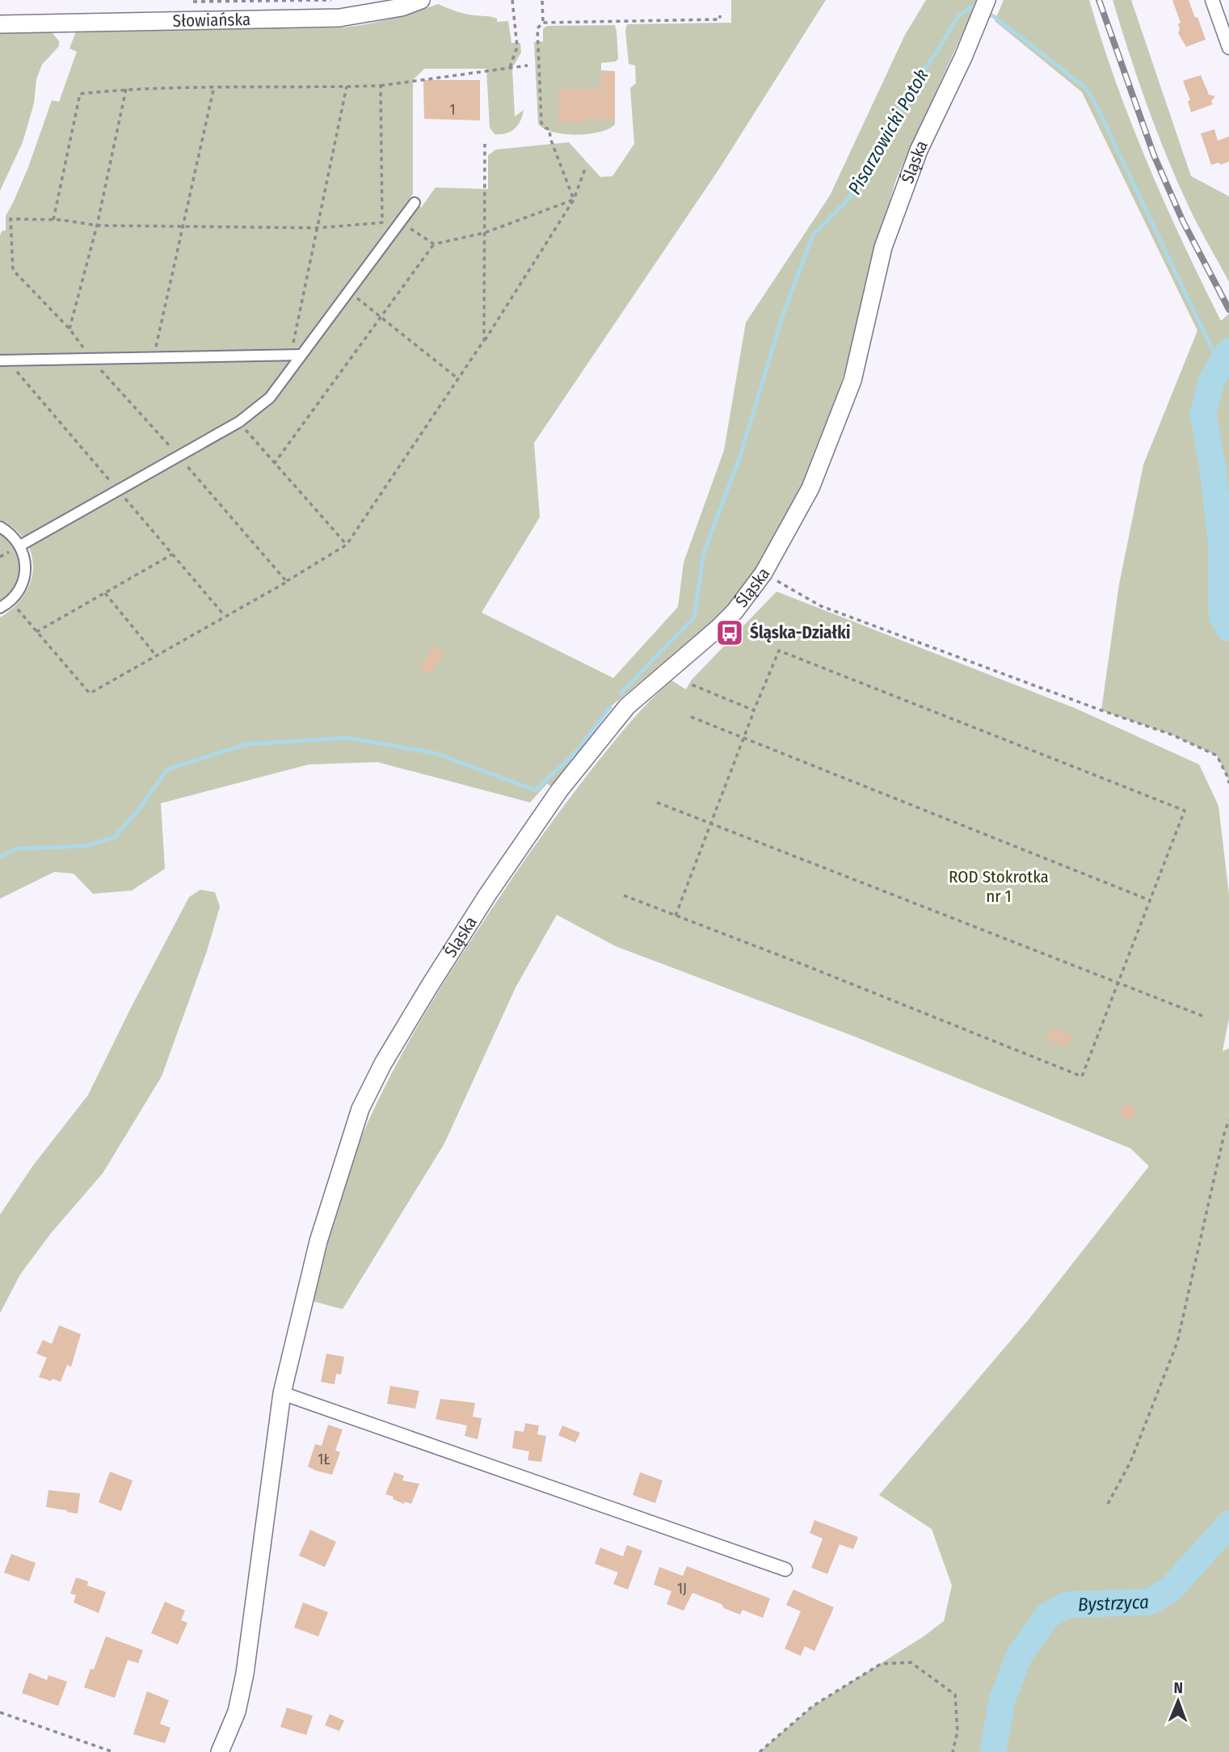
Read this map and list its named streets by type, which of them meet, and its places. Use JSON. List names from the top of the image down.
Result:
{
  "streets": {
    "street": ["Słowiańska", "Śląska"]
  },
  "water": ["Pisarzowicki Potok", "Bystrzyca"],
  "parks": ["ROD Stokrotka nr 1"],
  "places": {
    "bus stop": ["Śląska-Działki"]
  },
  "house_numbers": ["1", "1Ł", "1J"],
  "north": "top"
}
